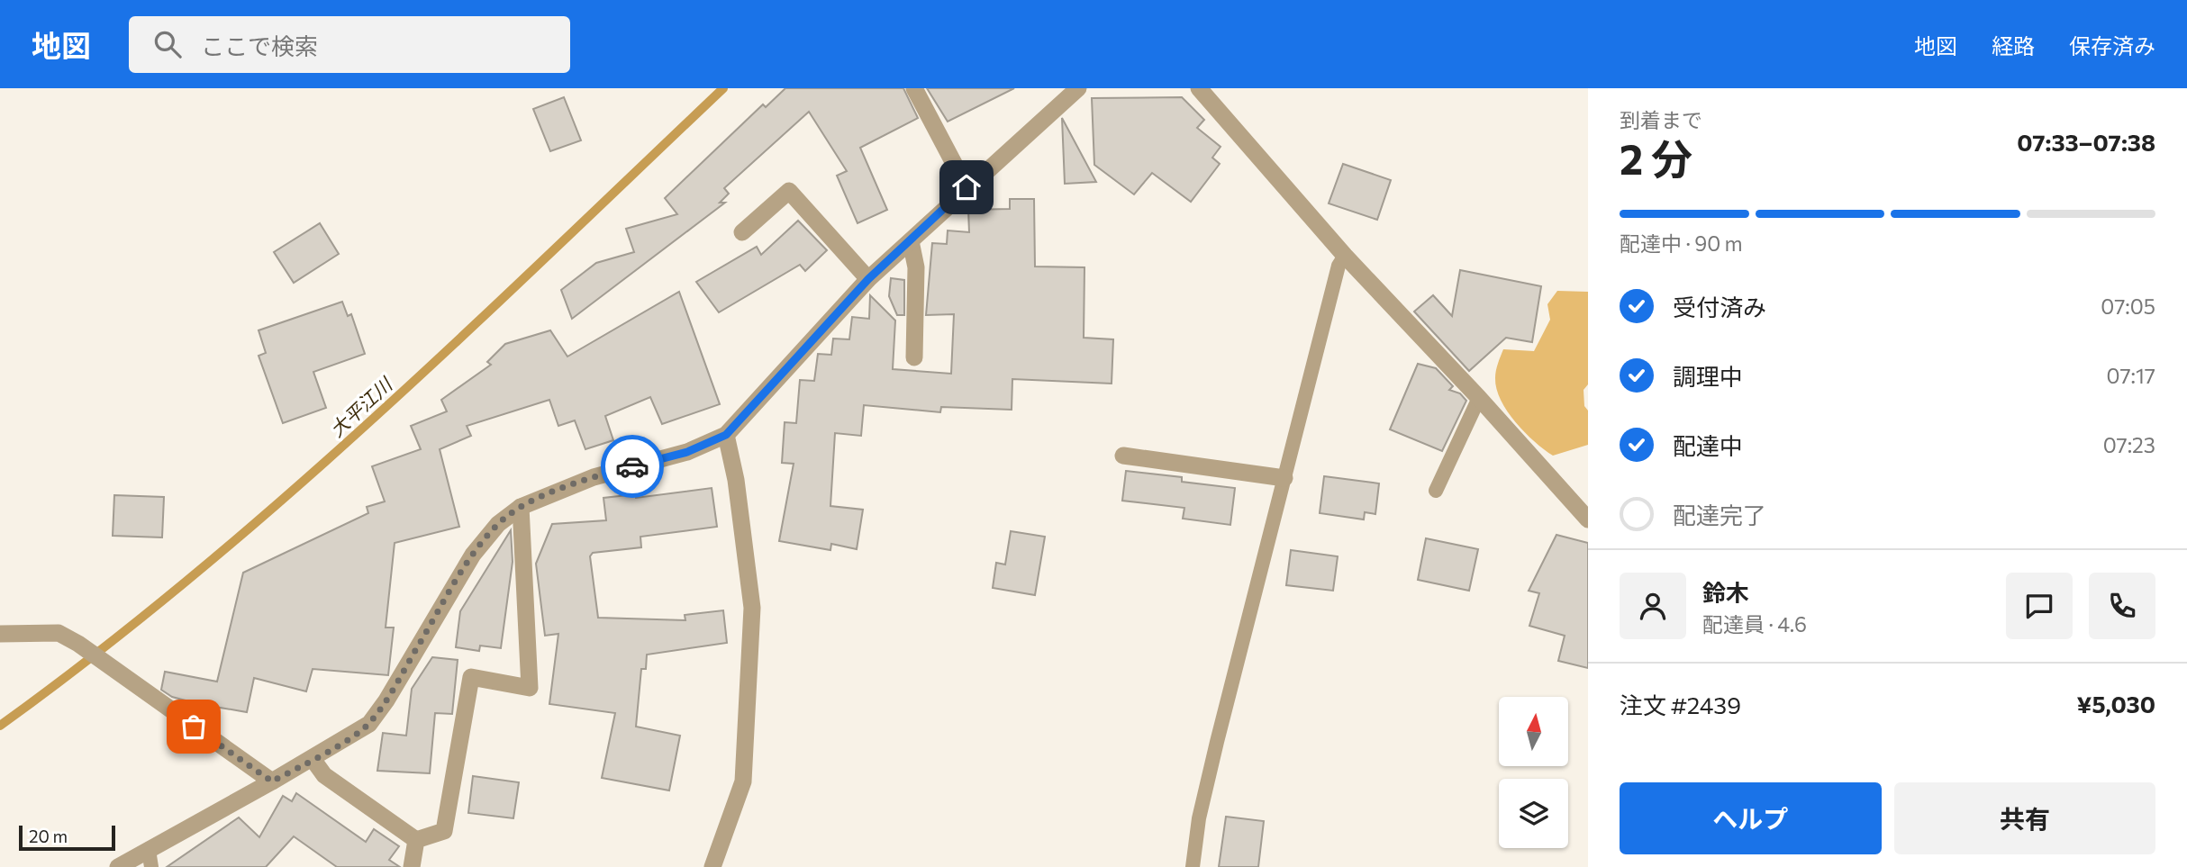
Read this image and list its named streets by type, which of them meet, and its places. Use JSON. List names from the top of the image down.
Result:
{
  "water": ["大平江川"],
  "scale_bar": "20 m",
  "north": "top",
  "page": {
    "header": "地図",
    "search": "ここで検索",
    "nav": ["地図", "経路", "保存済み"],
    "heading": ["2 分", "到着まで", "07:33–07:38"],
    "panel": [
      "鈴木",
      "配達員 · 4.6",
      "注文 #2439",
      "¥5,030"
    ],
    "bar": "配達中 · 90 m",
    "list": [
      ["受付済み", "07:05"],
      ["調理中", "07:17"],
      ["配達中", "07:23"],
      "配達完了"
    ],
    "buttons": ["ヘルプ", "共有"],
    "scale": "20 m"
  }
}
